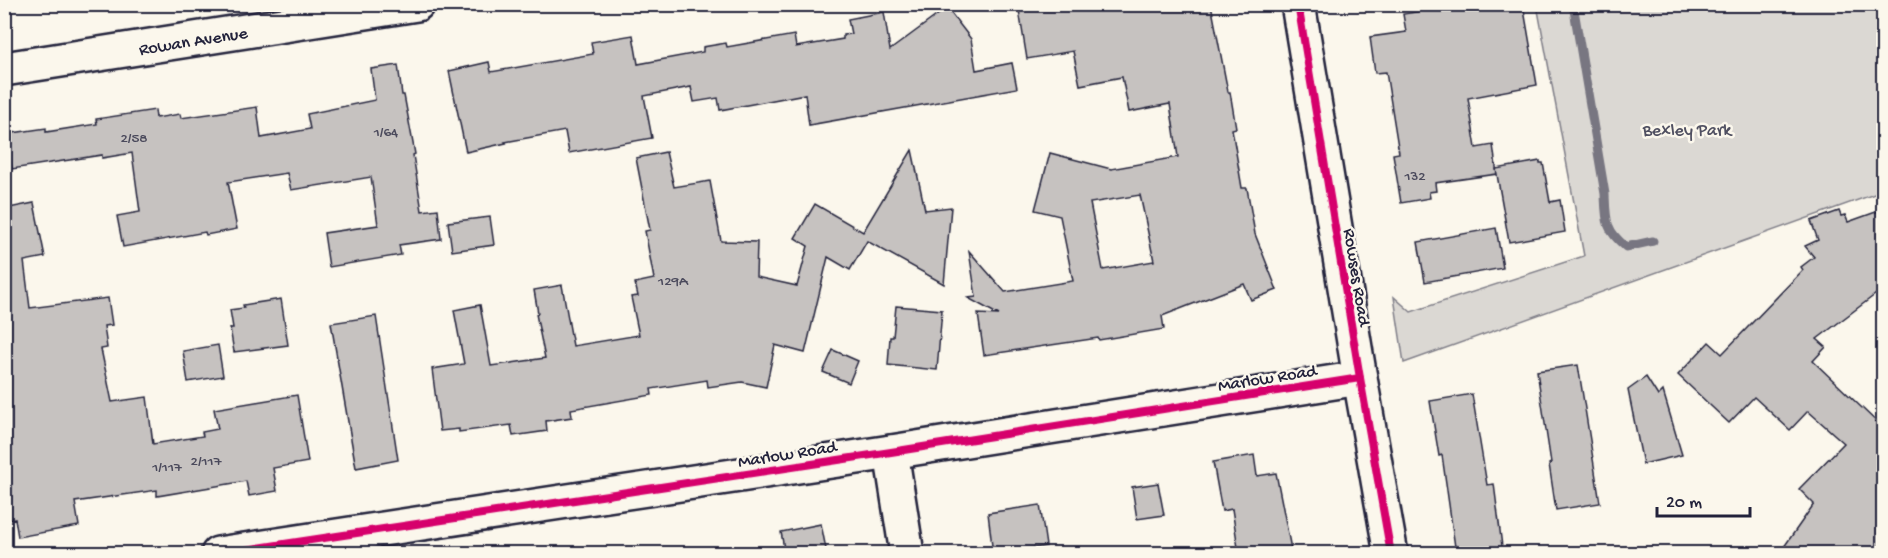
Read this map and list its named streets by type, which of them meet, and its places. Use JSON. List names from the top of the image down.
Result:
{
  "streets": {
    "street": ["Rowan Avenue", "Rowses Road", "Marlow Road"]
  },
  "crossings": [
    ["Rowses Road", "Marlow Road"]
  ],
  "parks": ["Bexley Park"],
  "house_numbers": [
    "1/64",
    "2/58",
    "132",
    "129A",
    "2/117",
    "1/117"
  ],
  "scale_bar": "20 m"
}
